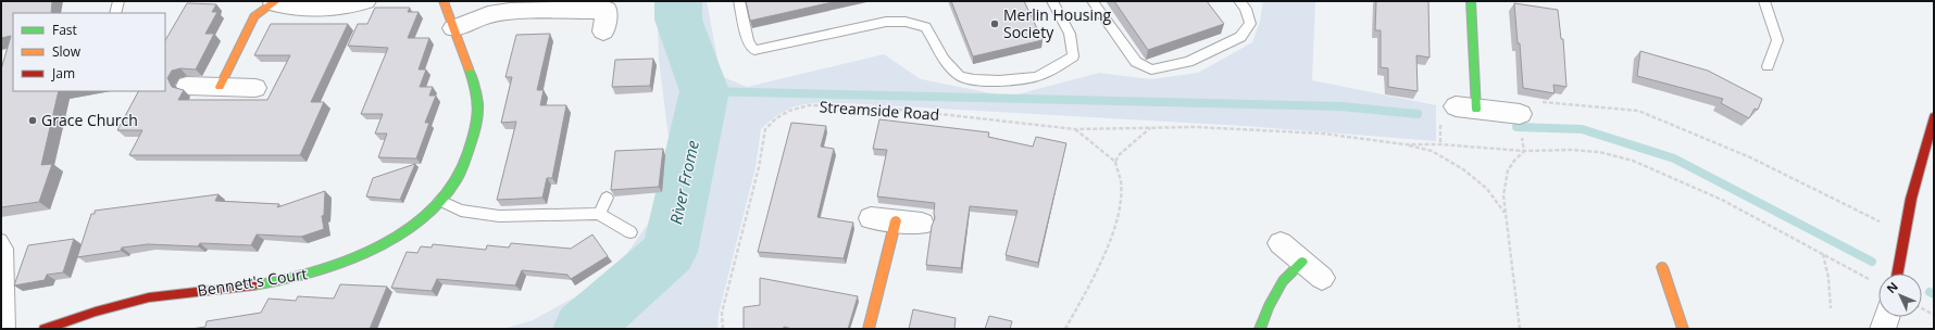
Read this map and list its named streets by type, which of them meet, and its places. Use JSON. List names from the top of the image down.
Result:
{
  "streets": {
    "street": ["Bennett's Court"],
    "path": ["Streamside Road"]
  },
  "water": ["River Frome"],
  "places": ["Merlin Housing Society", "Grace Church"],
  "legend": ["Fast", "Slow", "Jam"],
  "north": "top left"
}
